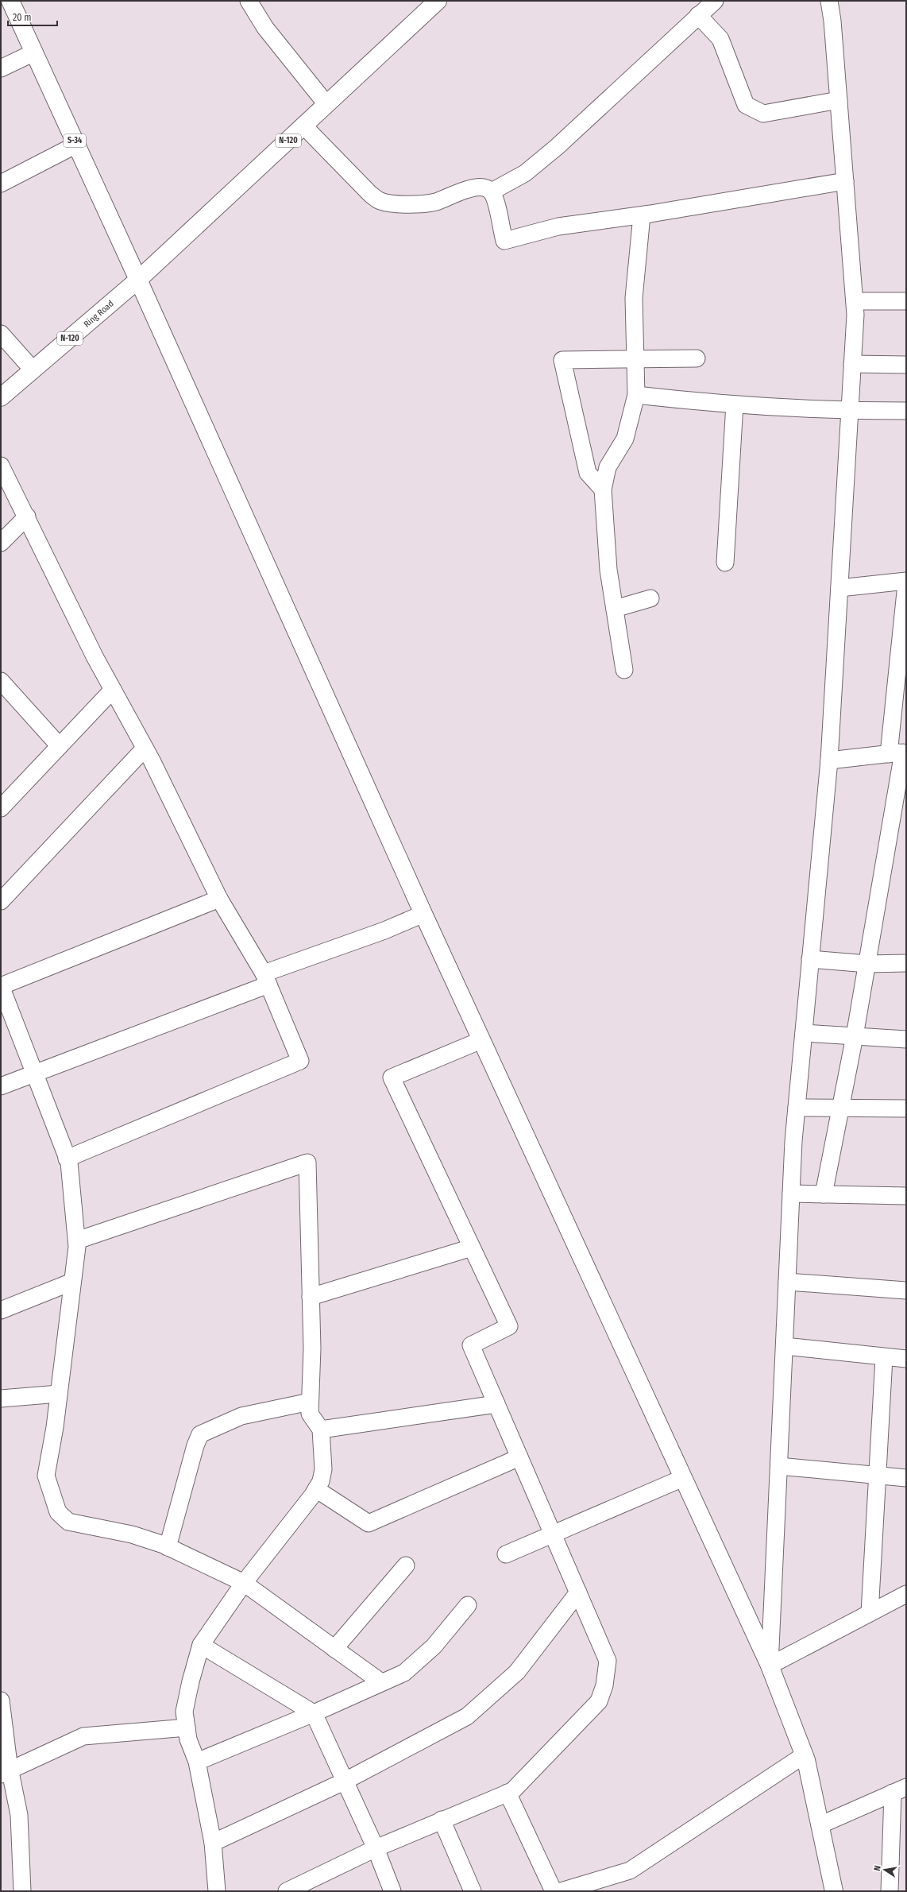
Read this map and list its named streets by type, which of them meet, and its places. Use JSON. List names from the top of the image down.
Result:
{
  "streets": {
    "main road": ["S-34", "N-120", "Ring Road"]
  },
  "crossings": [
    ["S-34", "N-120"],
    ["S-34", "Ring Road"],
    ["N-120", "Ring Road"]
  ],
  "scale_bar": "20 m",
  "north": "left"
}
